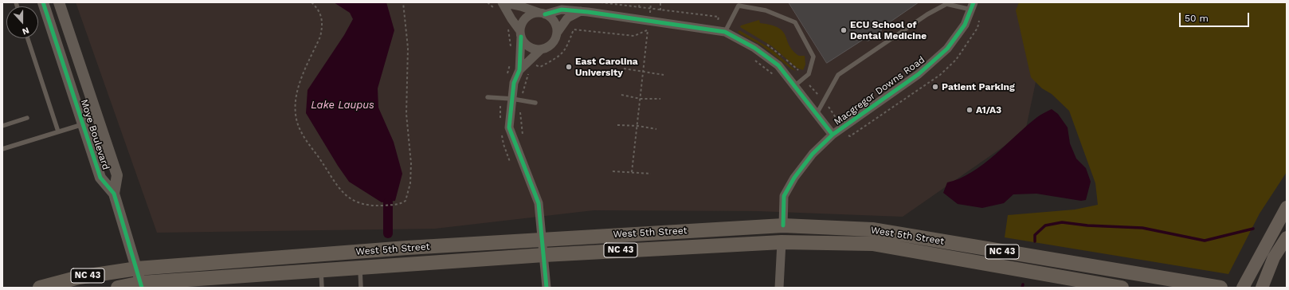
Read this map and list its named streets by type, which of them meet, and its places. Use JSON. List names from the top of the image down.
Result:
{
  "streets": {
    "main road": ["West 5th Street", "NC 43"],
    "street": ["Macgregor Downs Road", "Moye Boulevard"]
  },
  "crossings": [
    ["Macgregor Downs Road", "West 5th Street"],
    ["Moye Boulevard", "West 5th Street"]
  ],
  "water": ["Lake Laupus"],
  "places": [
    "ECU School of Dental Medicine",
    "East Carolina University",
    "Patient Parking",
    "A1/A3"
  ],
  "scale_bar": "50 m",
  "north": "bottom"
}
